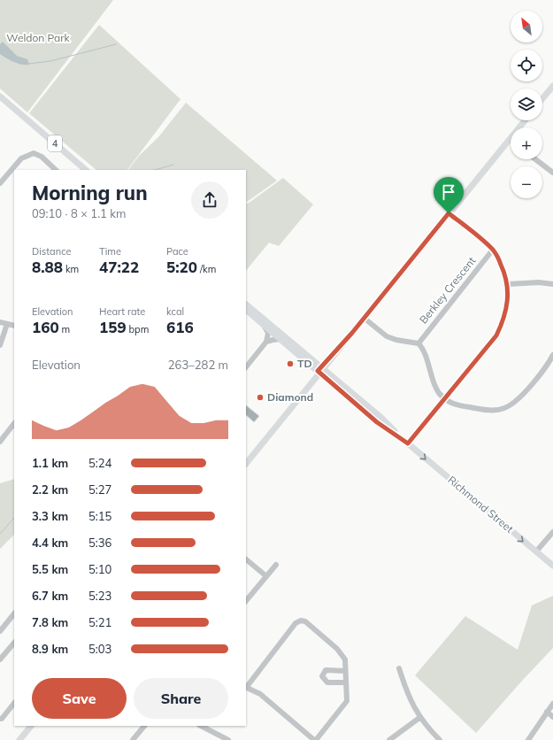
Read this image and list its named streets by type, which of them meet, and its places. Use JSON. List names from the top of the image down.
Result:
{
  "streets": {
    "main road": ["4", "Richmond Street"],
    "street": ["Berkley Crescent"]
  },
  "parks": ["Weldon Park"],
  "places": ["TD", "Diamond"],
  "north": "top left",
  "page": {
    "map_buttons": ["+", "−"],
    "heading": ["Morning run", "09:10 · 8 × 1.1 km"],
    "stats": [
      ["Distance", "8.88 km"],
      ["Time", "47:22"],
      ["Pace", "5:20 /km"],
      ["Elevation", "160 m"],
      ["Heart rate", "159 bpm"],
      ["kcal", "616"]
    ],
    "chart": ["Elevation", "263–282 m"],
    "list": [
      {
        "name": "1.1 km",
        "note": "5:24"
      },
      {
        "name": "2.2 km",
        "note": "5:27"
      },
      {
        "name": "3.3 km",
        "note": "5:15"
      },
      {
        "name": "4.4 km",
        "note": "5:36"
      },
      {
        "name": "5.5 km",
        "note": "5:10"
      },
      {
        "name": "6.7 km",
        "note": "5:23"
      },
      {
        "name": "7.8 km",
        "note": "5:21"
      },
      {
        "name": "8.9 km",
        "note": "5:03"
      }
    ],
    "buttons": ["Save", "Share"]
  }
}
